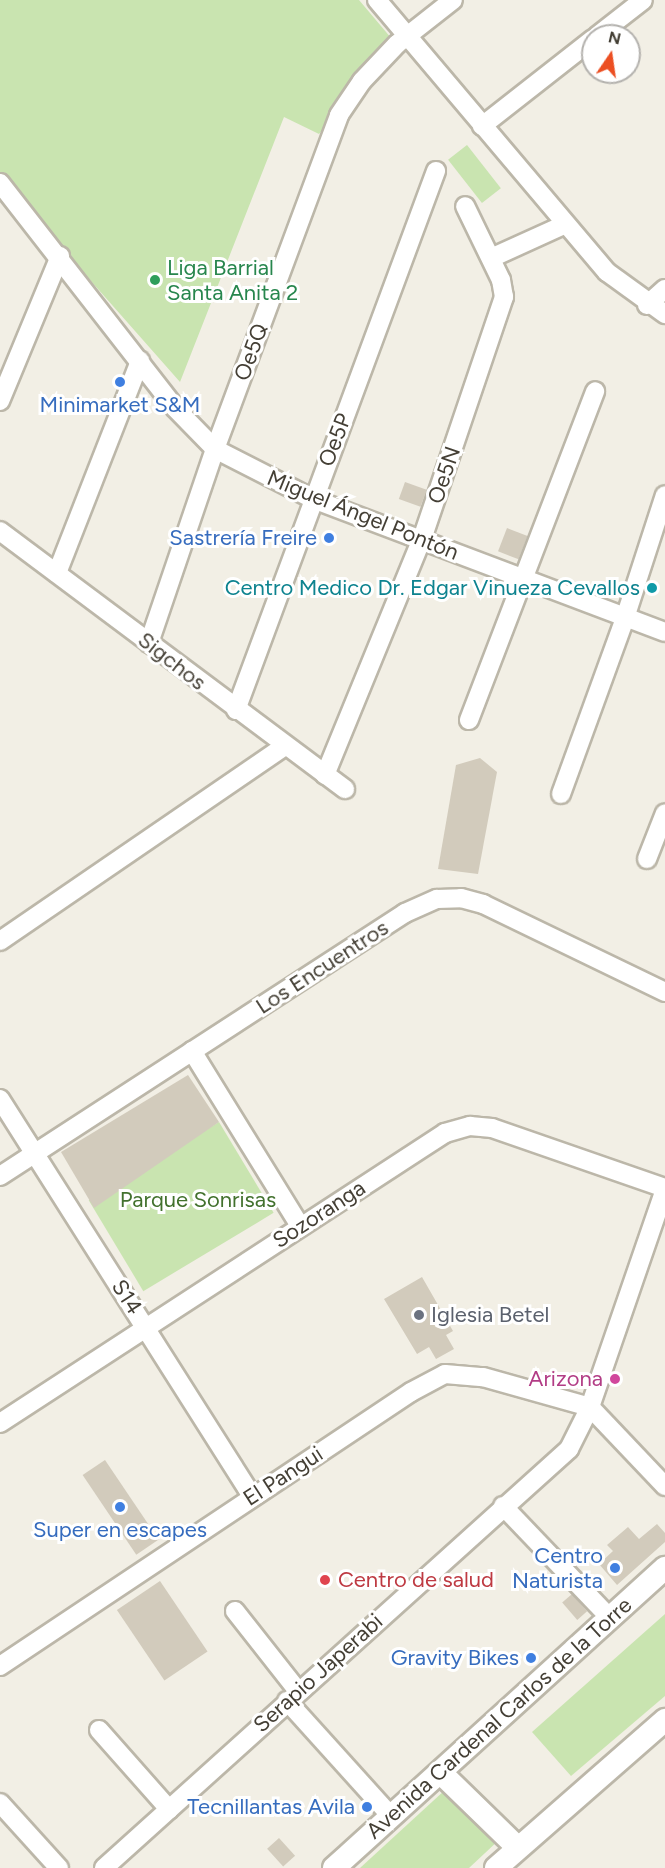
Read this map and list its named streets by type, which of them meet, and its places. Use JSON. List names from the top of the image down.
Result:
{
  "streets": {
    "street": [
      "Oe5Q",
      "Oe5P",
      "Oe5N",
      "Miguel Ángel Pontón",
      "Sigchos",
      "Los Encuentros",
      "Sozoranga",
      "S14",
      "El Pangui",
      "Serapio Japerabi",
      "Avenida Cardenal Carlos de la Torre"
    ]
  },
  "crossings": [
    ["Oe5Q", "Miguel Ángel Pontón"],
    ["Oe5Q", "Sigchos"],
    ["Oe5P", "Miguel Ángel Pontón"],
    ["Oe5P", "Sigchos"],
    ["Oe5N", "Miguel Ángel Pontón"],
    ["Oe5N", "Sigchos"],
    ["Los Encuentros", "S14"],
    ["Sozoranga", "S14"],
    ["Sozoranga", "Serapio Japerabi"],
    ["S14", "El Pangui"],
    ["El Pangui", "Serapio Japerabi"]
  ],
  "parks": ["Parque Sonrisas"],
  "places": [
    "Liga Barrial Santa Anita 2",
    "Minimarket S&M",
    "Sastrería Freire",
    "Centro Medico Dr. Edgar Vinueza Cevallos",
    "Iglesia Betel",
    "Arizona",
    "Super en escapes",
    "Centro Naturista",
    "Centro de salud",
    "Gravity Bikes",
    "Tecnillantas Avila"
  ],
  "north": "top"
}
